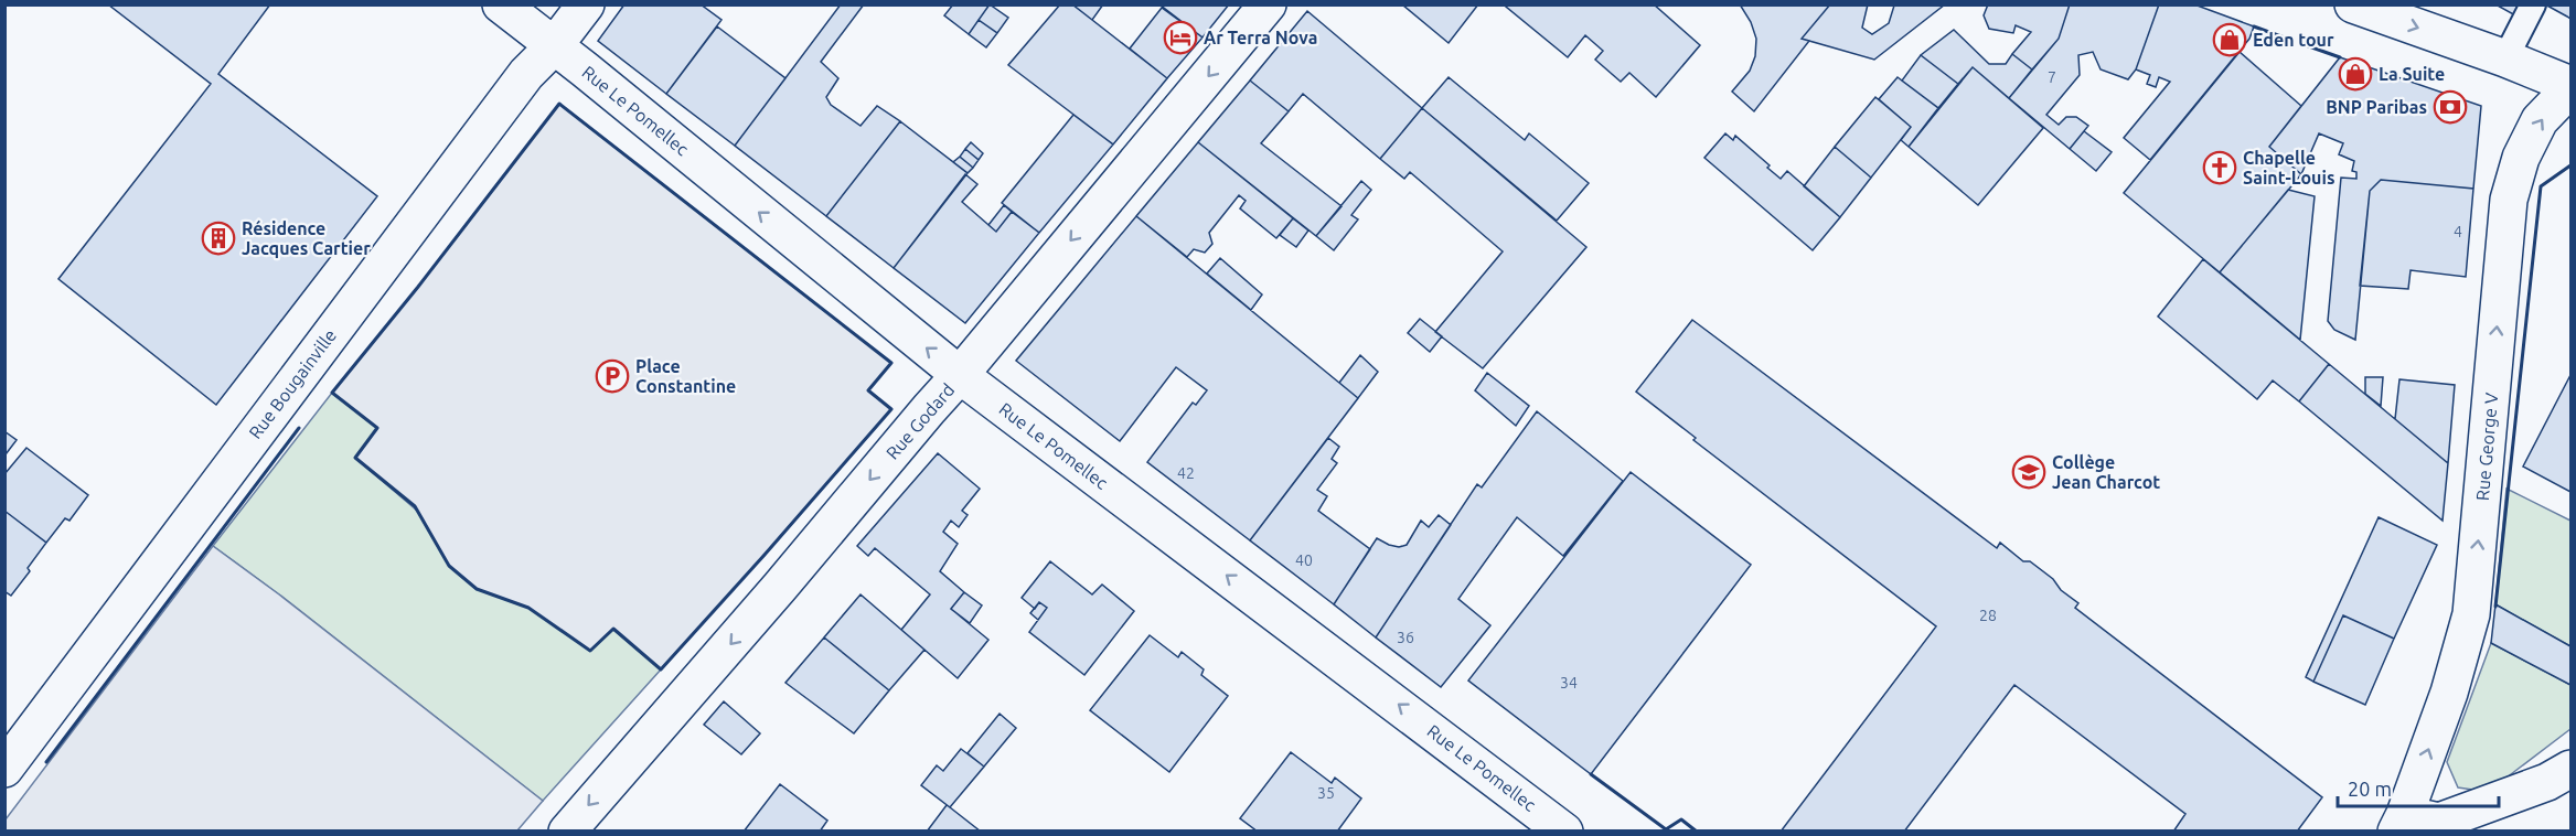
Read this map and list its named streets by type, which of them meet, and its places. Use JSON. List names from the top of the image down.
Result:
{
  "streets": {
    "street": [
      "Rue Le Pomellec",
      "Rue Bougainville",
      "Rue Godard",
      "Rue George V"
    ]
  },
  "crossings": [
    ["Rue Le Pomellec", "Rue Bougainville"],
    ["Rue Le Pomellec", "Rue Godard"]
  ],
  "one_way": ["Rue Le Pomellec", "Rue Godard", "Rue George V"],
  "places": {
    "hotel": ["Ar Terra Nova"],
    "shop": ["Eden tour", "La Suite"],
    "bank": ["BNP Paribas"],
    "church": ["Chapelle Saint-Louis"],
    "building": ["Résidence Jacques Cartier"],
    "parking": ["Place Constantine"],
    "school or university": ["Collège Jean Charcot"]
  },
  "house_numbers": [
    "7",
    "4",
    "42",
    "40",
    "28",
    "36",
    "34",
    "35"
  ],
  "scale_bar": "20 m"
}
